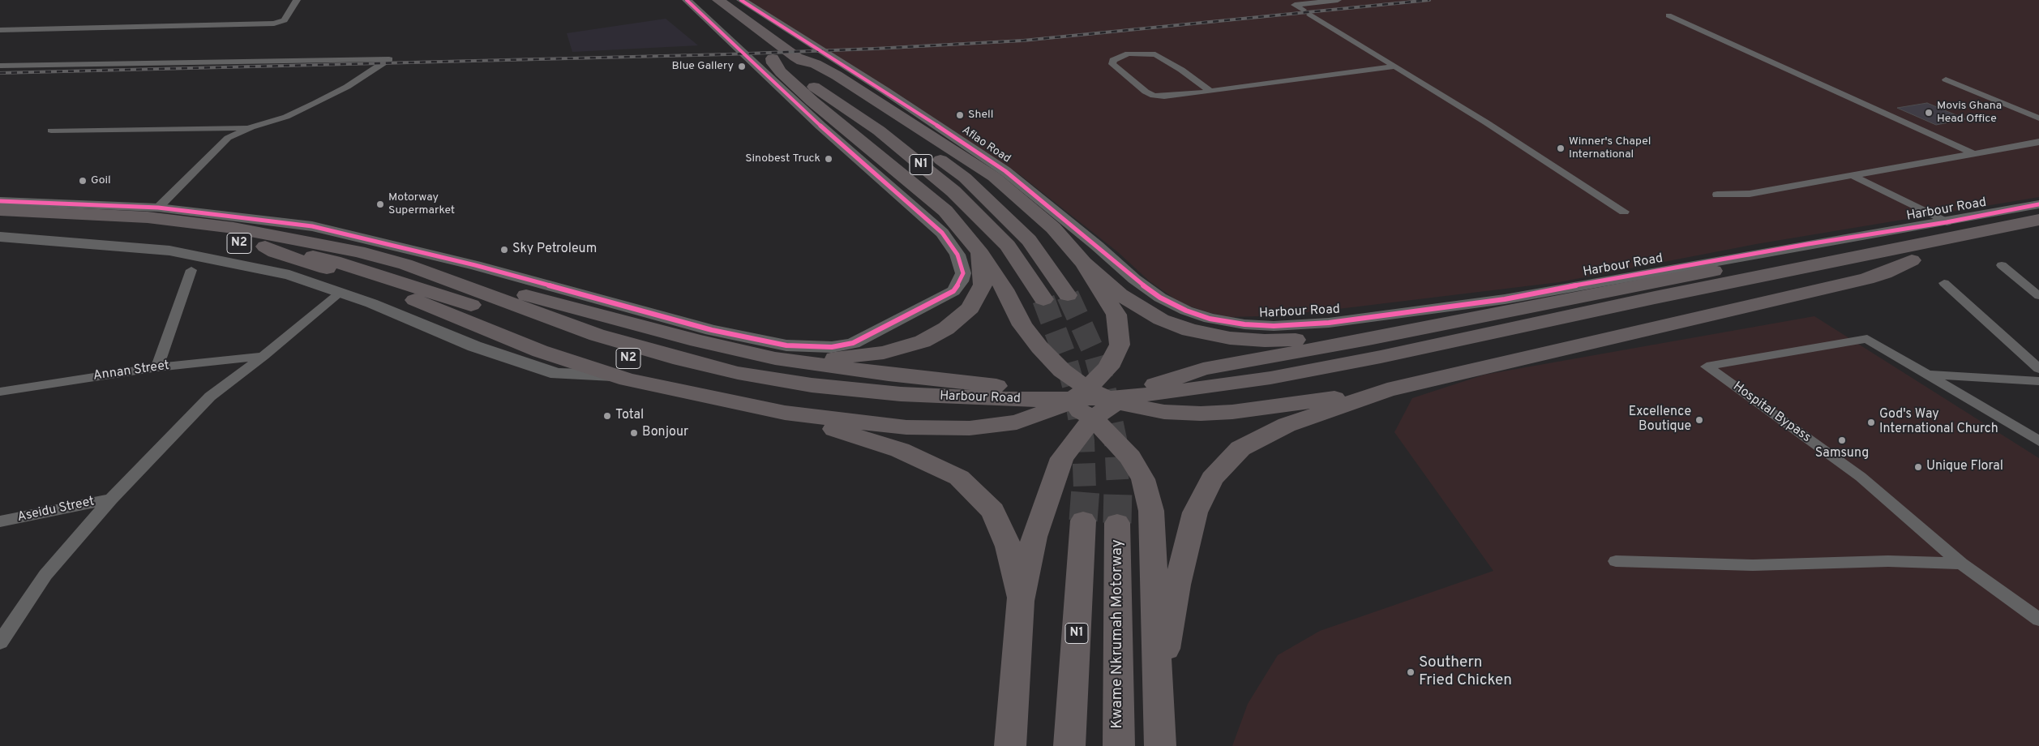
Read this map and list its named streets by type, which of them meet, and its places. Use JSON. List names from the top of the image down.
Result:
{
  "streets": {
    "highway": [
      "N1",
      "Harbour Road",
      "N2",
      "Kwame Nkrumah Motorway"
    ],
    "street": [
      "Aflao Road",
      "Annan Street",
      "Hospital Bypass",
      "Aseidu Street"
    ]
  },
  "crossings": [
    ["Aflao Road", "Harbour Road"],
    ["Harbour Road", "N2"]
  ],
  "places": [
    "Blue Gallery",
    "Movis Ghana Head Office",
    "Shell",
    "Winner's Chapel International",
    "Sinobest Truck",
    "Goil",
    "Motorway Supermarket",
    "Sky Petroleum",
    "Total",
    "Excellence Boutique",
    "God's Way International Church",
    "Bonjour",
    "Samsung",
    "Unique Floral",
    "Southern Fried Chicken"
  ]
}
